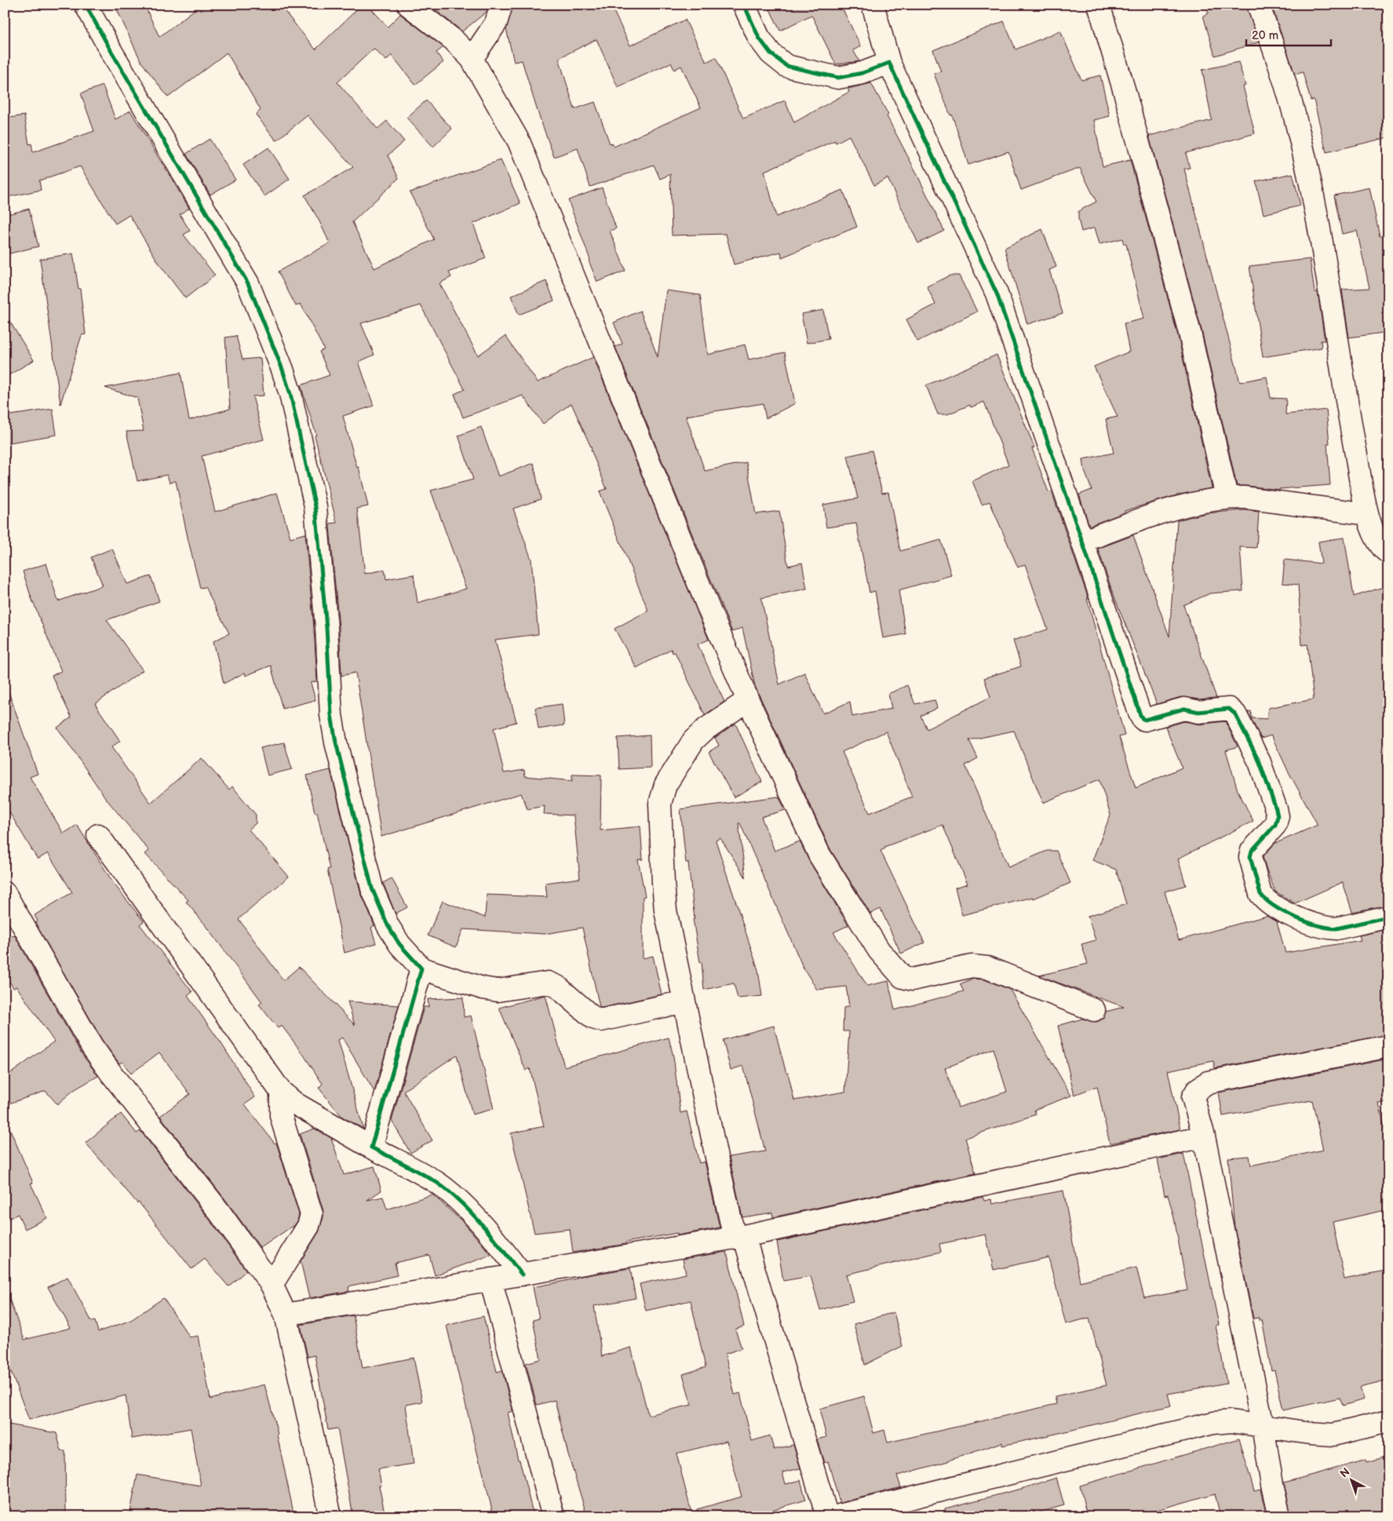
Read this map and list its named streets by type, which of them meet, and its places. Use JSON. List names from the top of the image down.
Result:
{
  "scale_bar": "20 m",
  "north": "top left"
}
